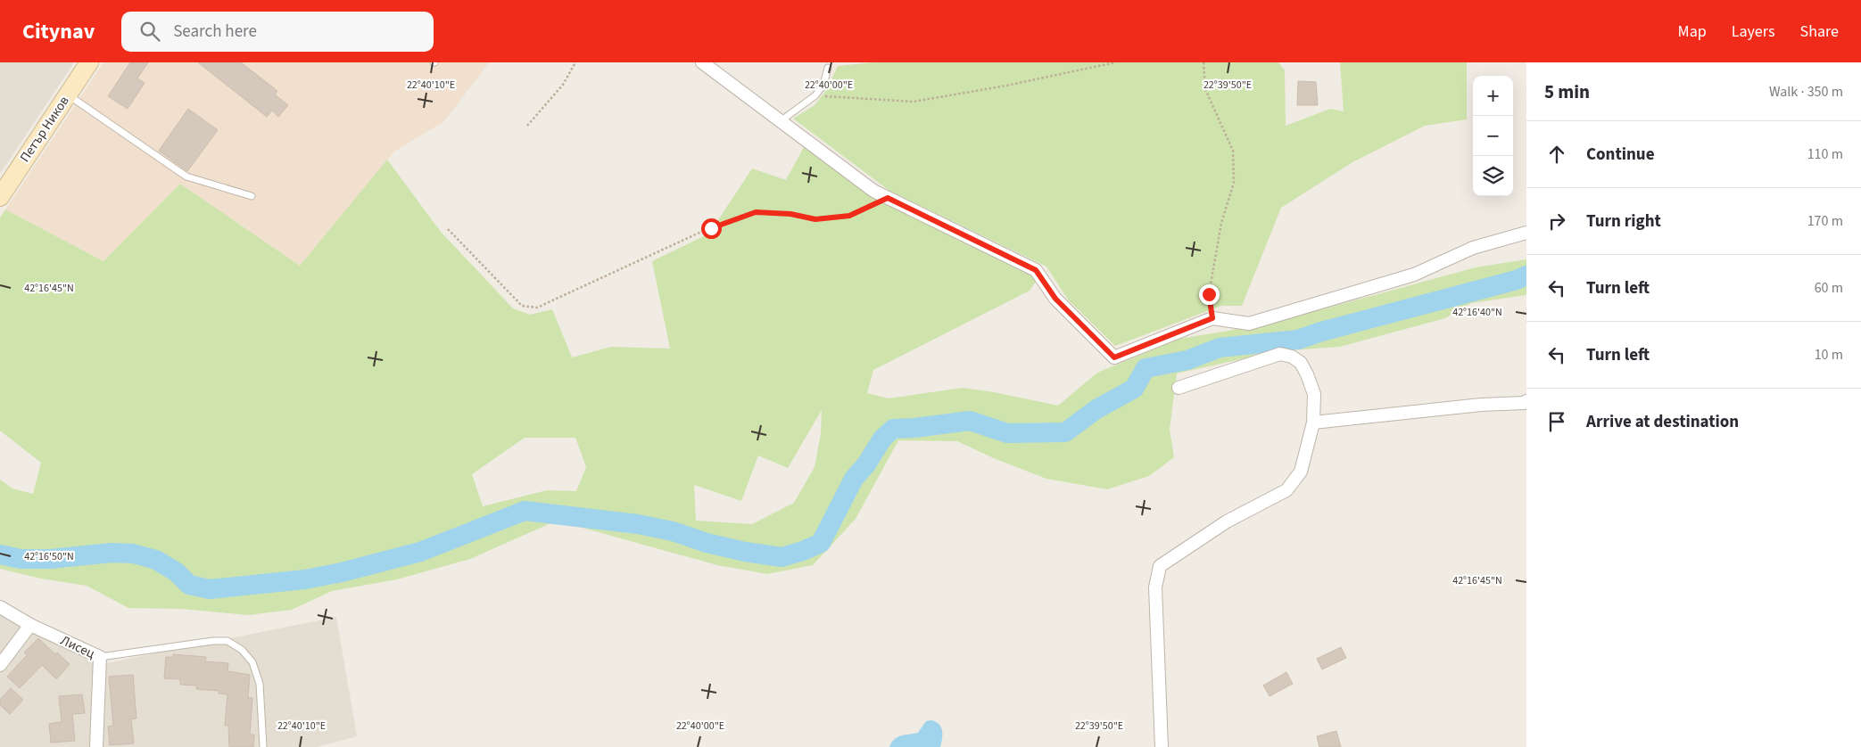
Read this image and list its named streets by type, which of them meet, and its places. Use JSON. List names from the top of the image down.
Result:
{
  "streets": {
    "street": ["Петър Ников", "Лисец"]
  },
  "page": {
    "header": "Citynav",
    "search": "Search here",
    "nav": ["Map", "Layers", "Share"],
    "heading": ["5 min", "Walk · 350 m"],
    "map_buttons": ["+", "−"],
    "list": [
      ["Continue", "110 m"],
      ["Turn right", "170 m"],
      ["Turn left", "60 m"],
      ["Turn left", "10 m"],
      "Arrive at destination"
    ]
  },
  "coordinates": [
    "22°40'10\"E",
    "22°40'00\"E",
    "22°39'50\"E",
    "42°16'45\"N",
    "42°16'40\"N",
    "42°16'50\"N"
  ]
}
